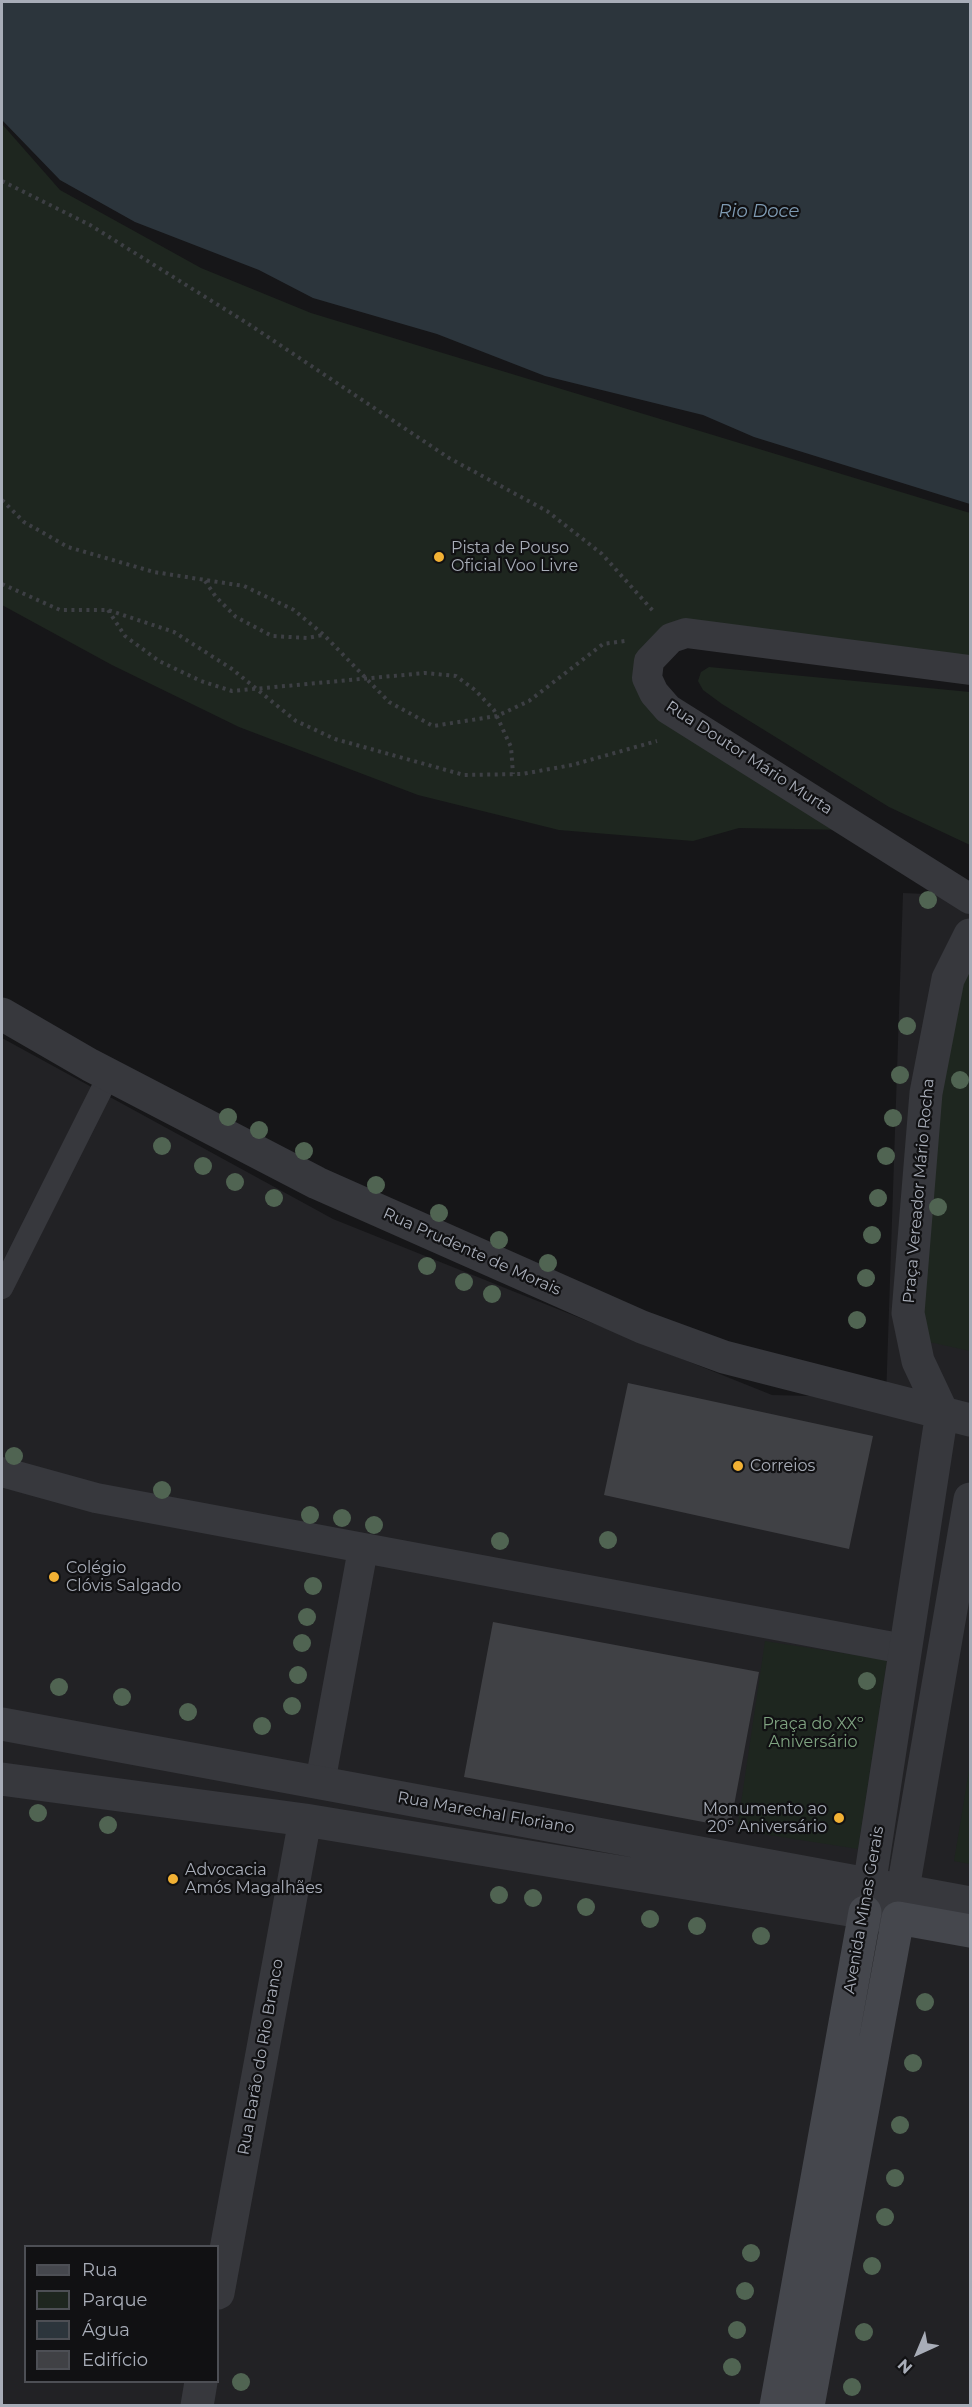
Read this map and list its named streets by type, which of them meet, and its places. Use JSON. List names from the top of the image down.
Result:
{
  "streets": {
    "main road": ["Rua Marechal Floriano", "Avenida Minas Gerais"],
    "street": [
      "Rua Doutor Mário Murta",
      "Praça Vereador Mário Rocha",
      "Rua Prudente de Morais",
      "Rua Barão do Rio Branco"
    ]
  },
  "crossings": [
    ["Rua Doutor Mário Murta", "Praça Vereador Mário Rocha"],
    ["Praça Vereador Mário Rocha", "Rua Prudente de Morais"],
    ["Praça Vereador Mário Rocha", "Avenida Minas Gerais"],
    ["Rua Prudente de Morais", "Avenida Minas Gerais"],
    ["Rua Marechal Floriano", "Avenida Minas Gerais"],
    ["Rua Marechal Floriano", "Rua Barão do Rio Branco"]
  ],
  "water": ["Rio Doce"],
  "parks": ["Praça do XXº Aniversário"],
  "places": [
    "Pista de Pouso Oficial Voo Livre",
    "Correios",
    "Colégio Clóvis Salgado",
    "Monumento ao 20º Aniversário",
    "Advocacia Amós Magalhães"
  ],
  "legend": [
    "Rua",
    "Parque",
    "Água",
    "Edifício"
  ],
  "north": "bottom left"
}
